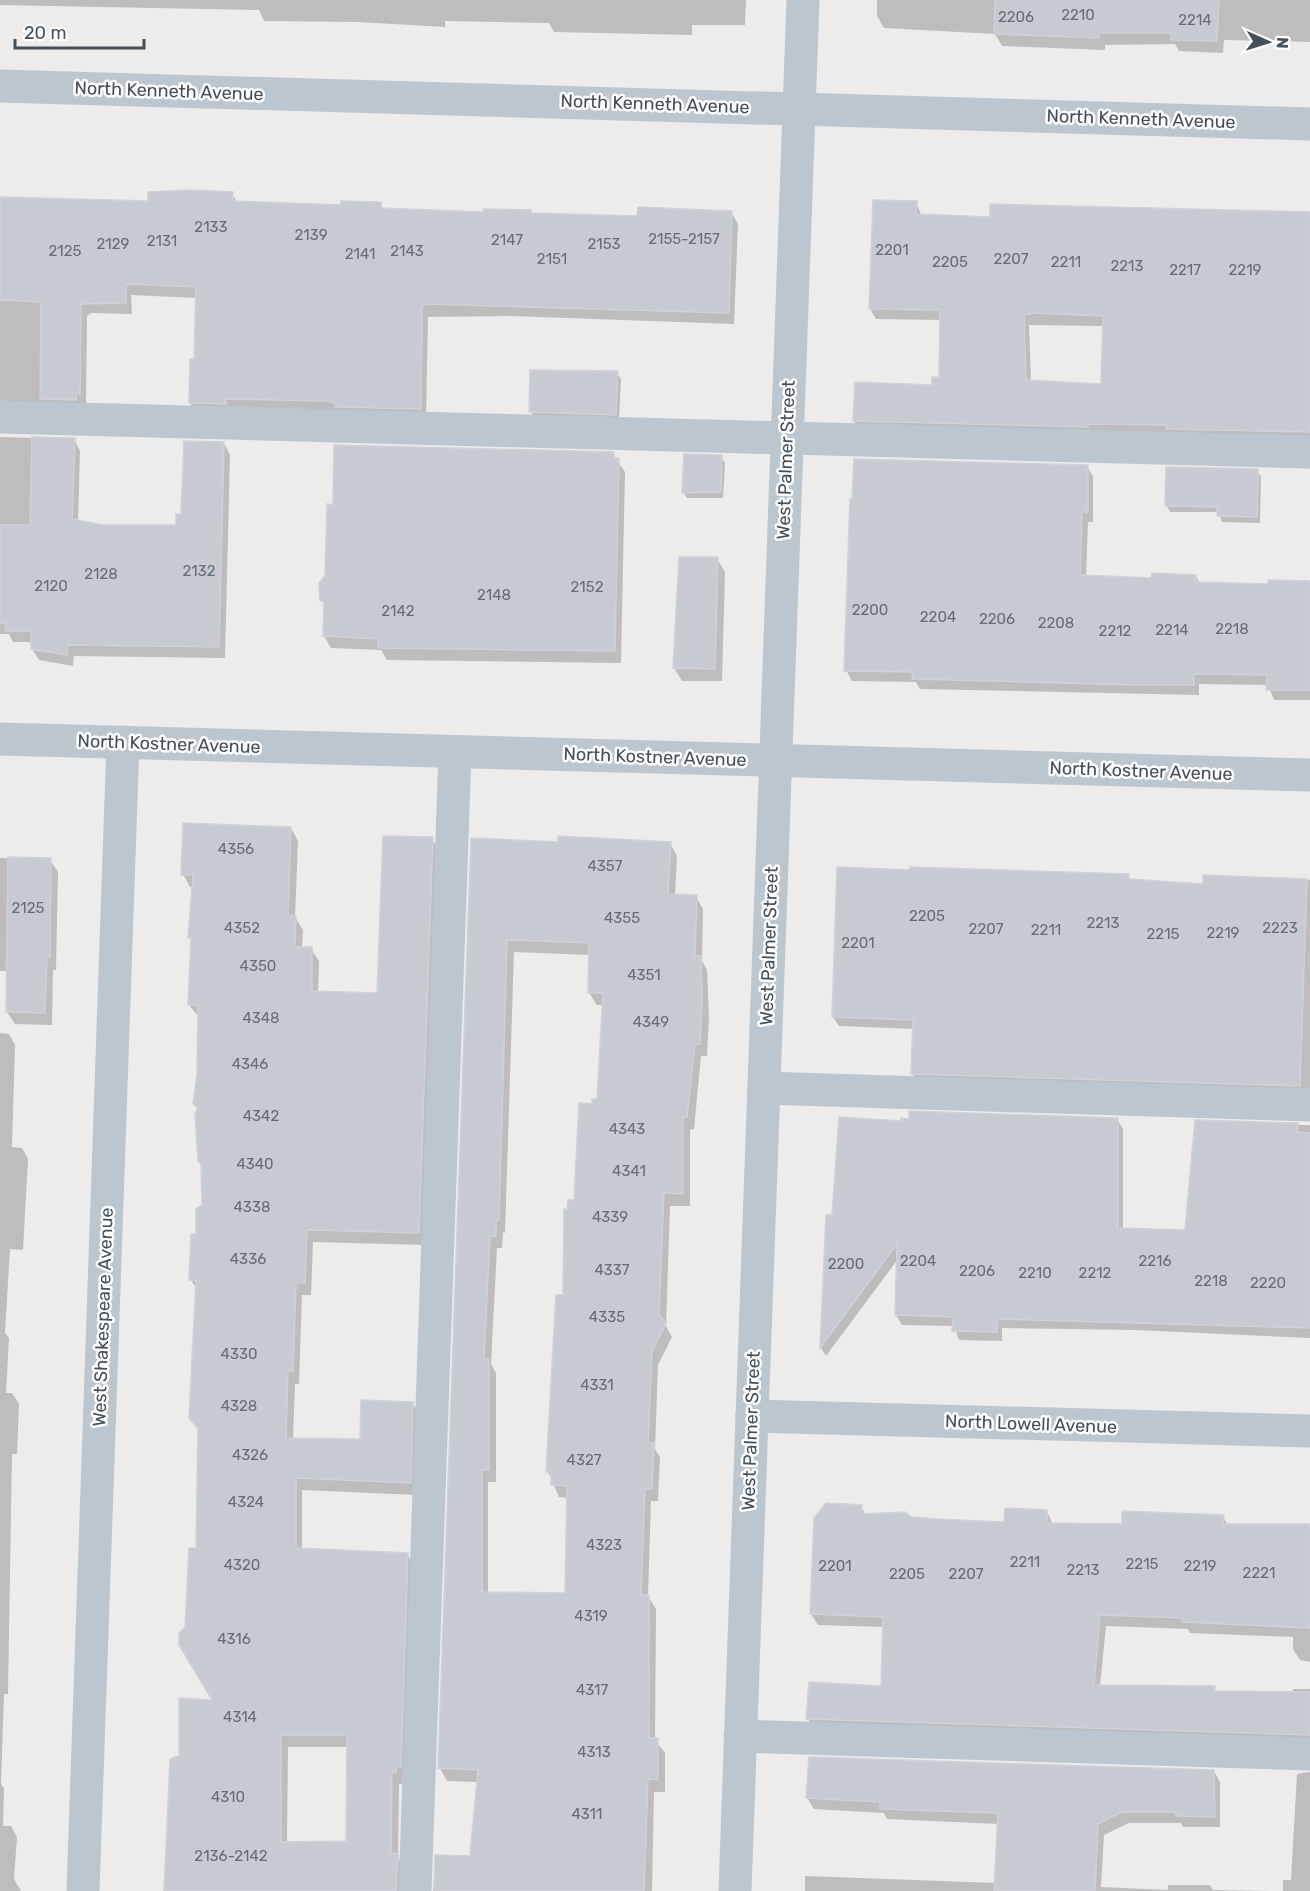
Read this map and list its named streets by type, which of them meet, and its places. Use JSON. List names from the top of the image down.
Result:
{
  "streets": {
    "street": [
      "North Kenneth Avenue",
      "West Palmer Street",
      "North Kostner Avenue",
      "West Shakespeare Avenue",
      "North Lowell Avenue"
    ]
  },
  "crossings": [
    ["North Kenneth Avenue", "West Palmer Street"],
    ["West Palmer Street", "North Kostner Avenue"],
    ["West Palmer Street", "North Lowell Avenue"],
    ["North Kostner Avenue", "West Shakespeare Avenue"]
  ],
  "house_numbers": [
    "2210",
    "2206",
    "2214",
    "2133",
    "2139",
    "2155-2157",
    "2147",
    "2131",
    "2129",
    "2153",
    "2201",
    "2125",
    "2143",
    "2141",
    "2151",
    "2207",
    "2205",
    "2211",
    "2213",
    "2217",
    "2219",
    "2132",
    "2128",
    "2120",
    "2152",
    "2148",
    "2200",
    "2142",
    "2204",
    "2206",
    "2208",
    "2218",
    "2214",
    "2212",
    "4356",
    "4357",
    "2125",
    "2205",
    "4355",
    "2213",
    "4352",
    "2223",
    "2207",
    "2211",
    "2219",
    "2215",
    "2201",
    "4350",
    "4351",
    "4348",
    "4349",
    "4346",
    "4342",
    "4343",
    "4340",
    "4341",
    "4338",
    "4339",
    "4336",
    "2204",
    "2216",
    "2200",
    "4337",
    "2206",
    "2210",
    "2212",
    "2218",
    "2220",
    "4335",
    "4330",
    "4331",
    "4328",
    "4326",
    "4327",
    "4324",
    "4323",
    "2211",
    "2215",
    "4320",
    "2201",
    "2219",
    "2213",
    "2221",
    "2205",
    "2207",
    "4319",
    "4316",
    "4317",
    "4314",
    "4313",
    "4310",
    "4311",
    "2136-2142"
  ],
  "scale_bar": "20 m",
  "north": "right"
}
